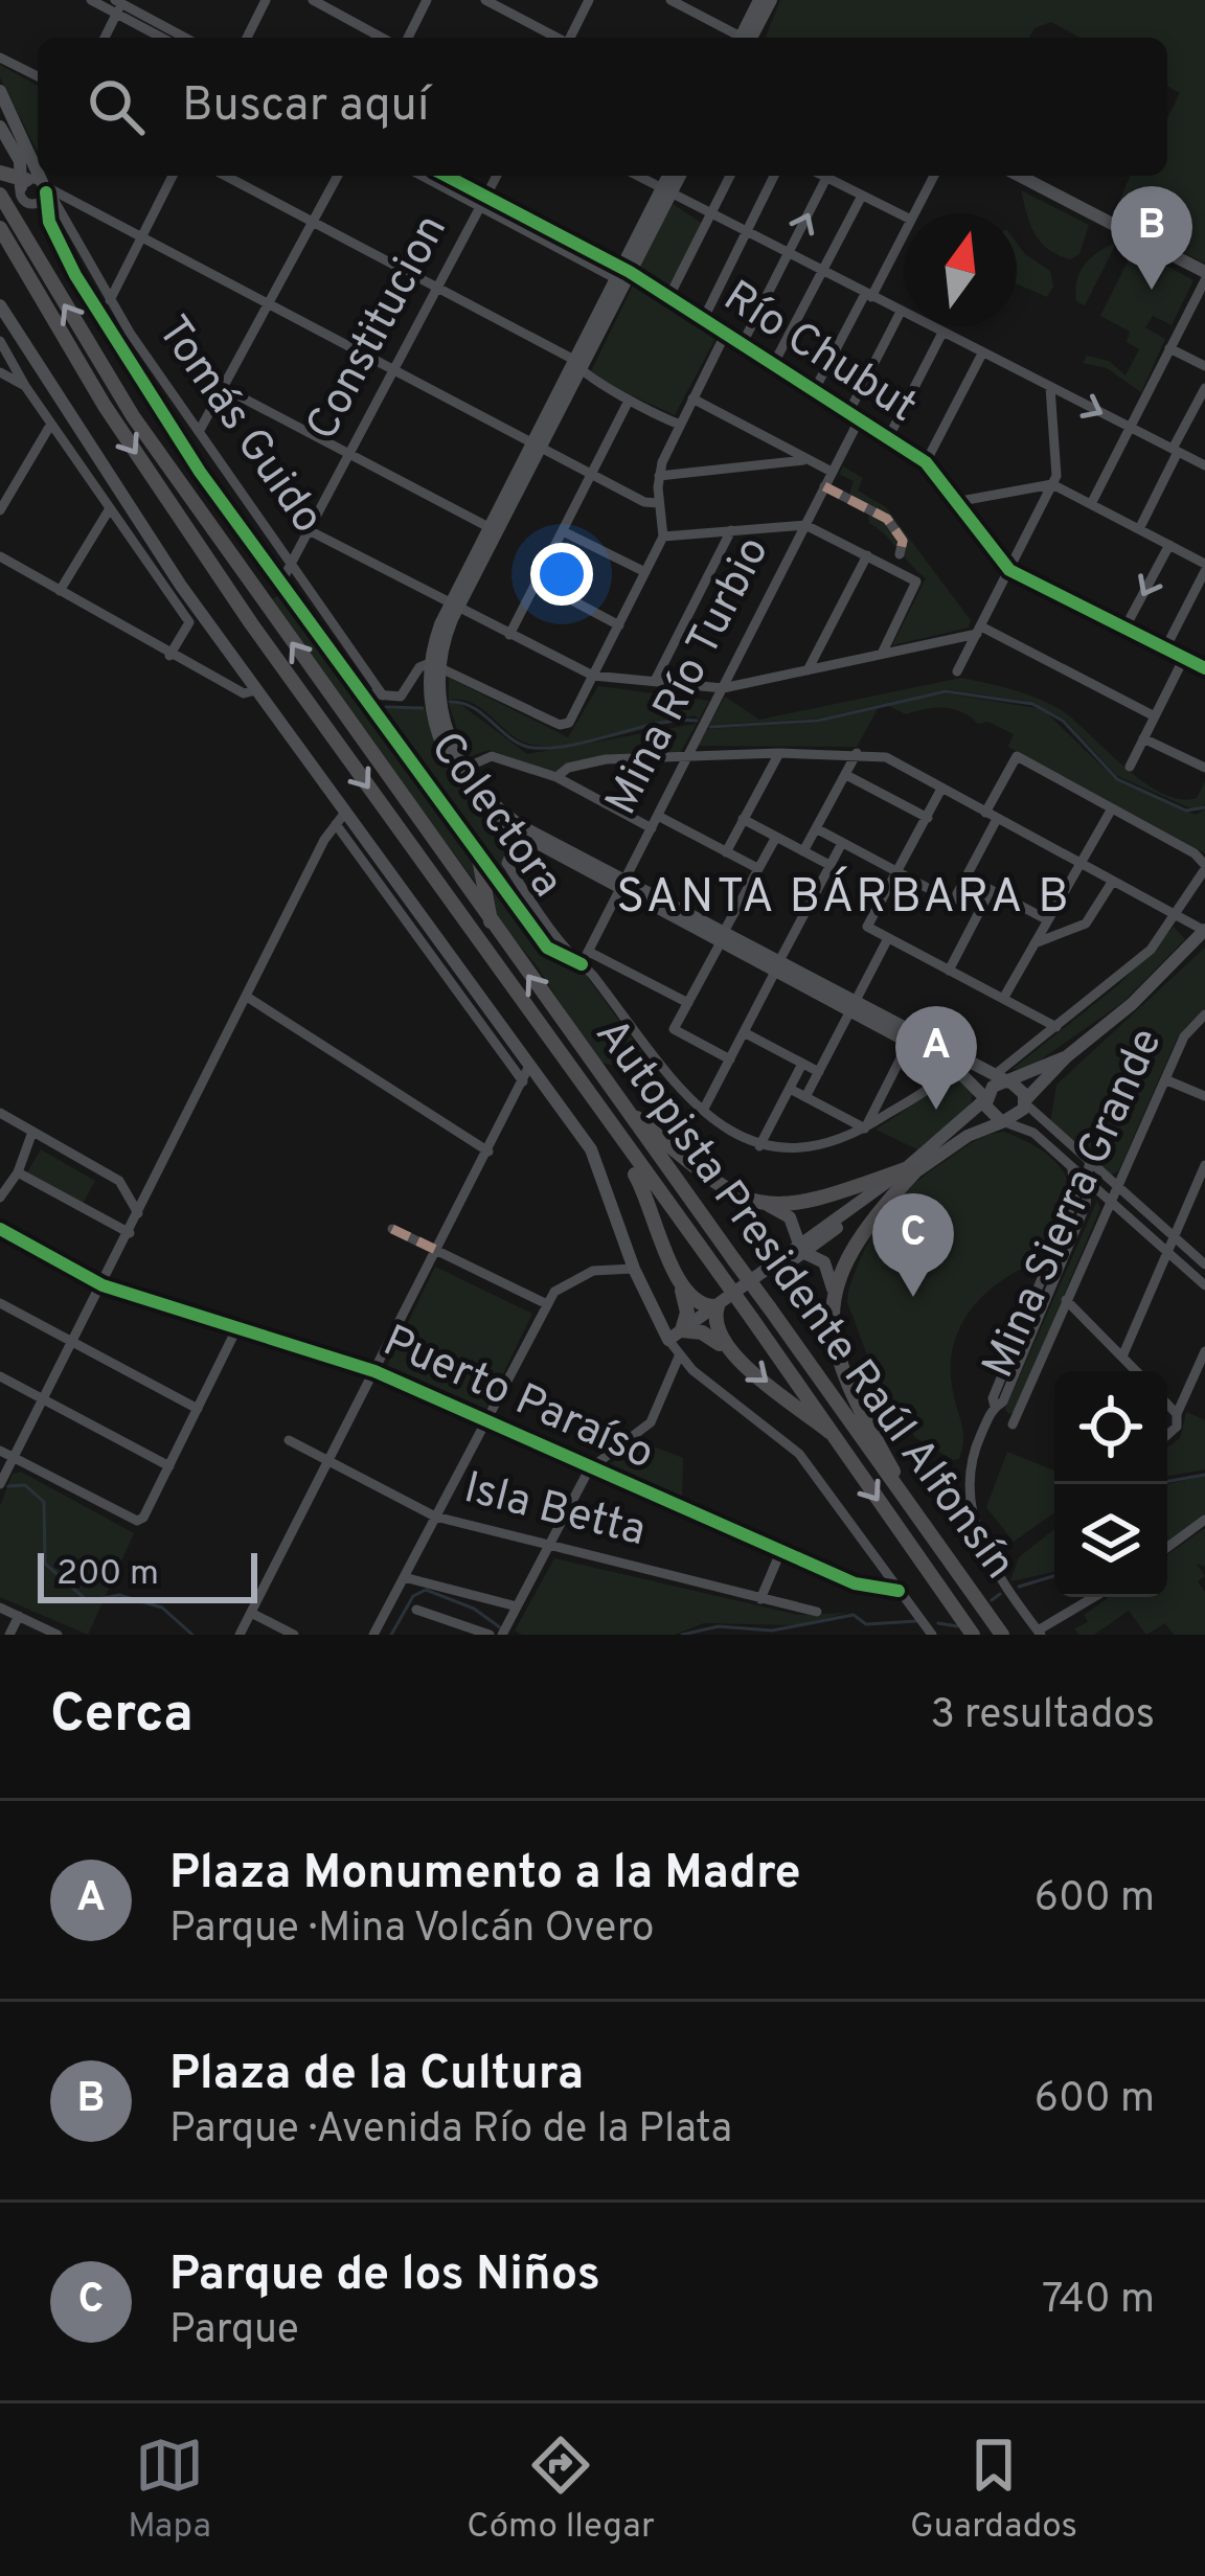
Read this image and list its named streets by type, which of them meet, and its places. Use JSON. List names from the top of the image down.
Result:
{
  "streets": {
    "highway": ["Autopista Presidente Raúl Alfonsín"],
    "street": [
      "Constitucion",
      "Río Chubut",
      "Tomás Guido",
      "Mina Río Turbio",
      "Colectora",
      "Mina Sierra Grande",
      "Puerto Paraíso",
      "Isla Betta"
    ]
  },
  "crossings": [
    ["Constitucion", "Río Chubut"],
    ["Constitucion", "Tomás Guido"],
    ["Constitucion", "Colectora"],
    ["Río Chubut", "Mina Río Turbio"],
    ["Mina Río Turbio", "Colectora"]
  ],
  "districts": ["SANTA BÁRBARA B"],
  "scale_bar": "200 m",
  "north": "top",
  "page": {
    "search": "Buscar aquí",
    "pins": ["B", "A", "C"],
    "scale": "200 m",
    "heading": ["Cerca", "3 resultados"],
    "list": [
      {
        "mark": "A",
        "name": "Plaza Monumento a la Madre",
        "note": "Parque · Mina Volcán Overo",
        "value": "600 m"
      },
      {
        "mark": "B",
        "name": "Plaza de la Cultura",
        "note": "Parque · Avenida Río de la Plata",
        "value": "600 m"
      },
      {
        "mark": "C",
        "name": "Parque de los Niños",
        "note": "Parque",
        "value": "740 m"
      }
    ],
    "nav": ["Mapa", "Cómo llegar", "Guardados"]
  }
}
